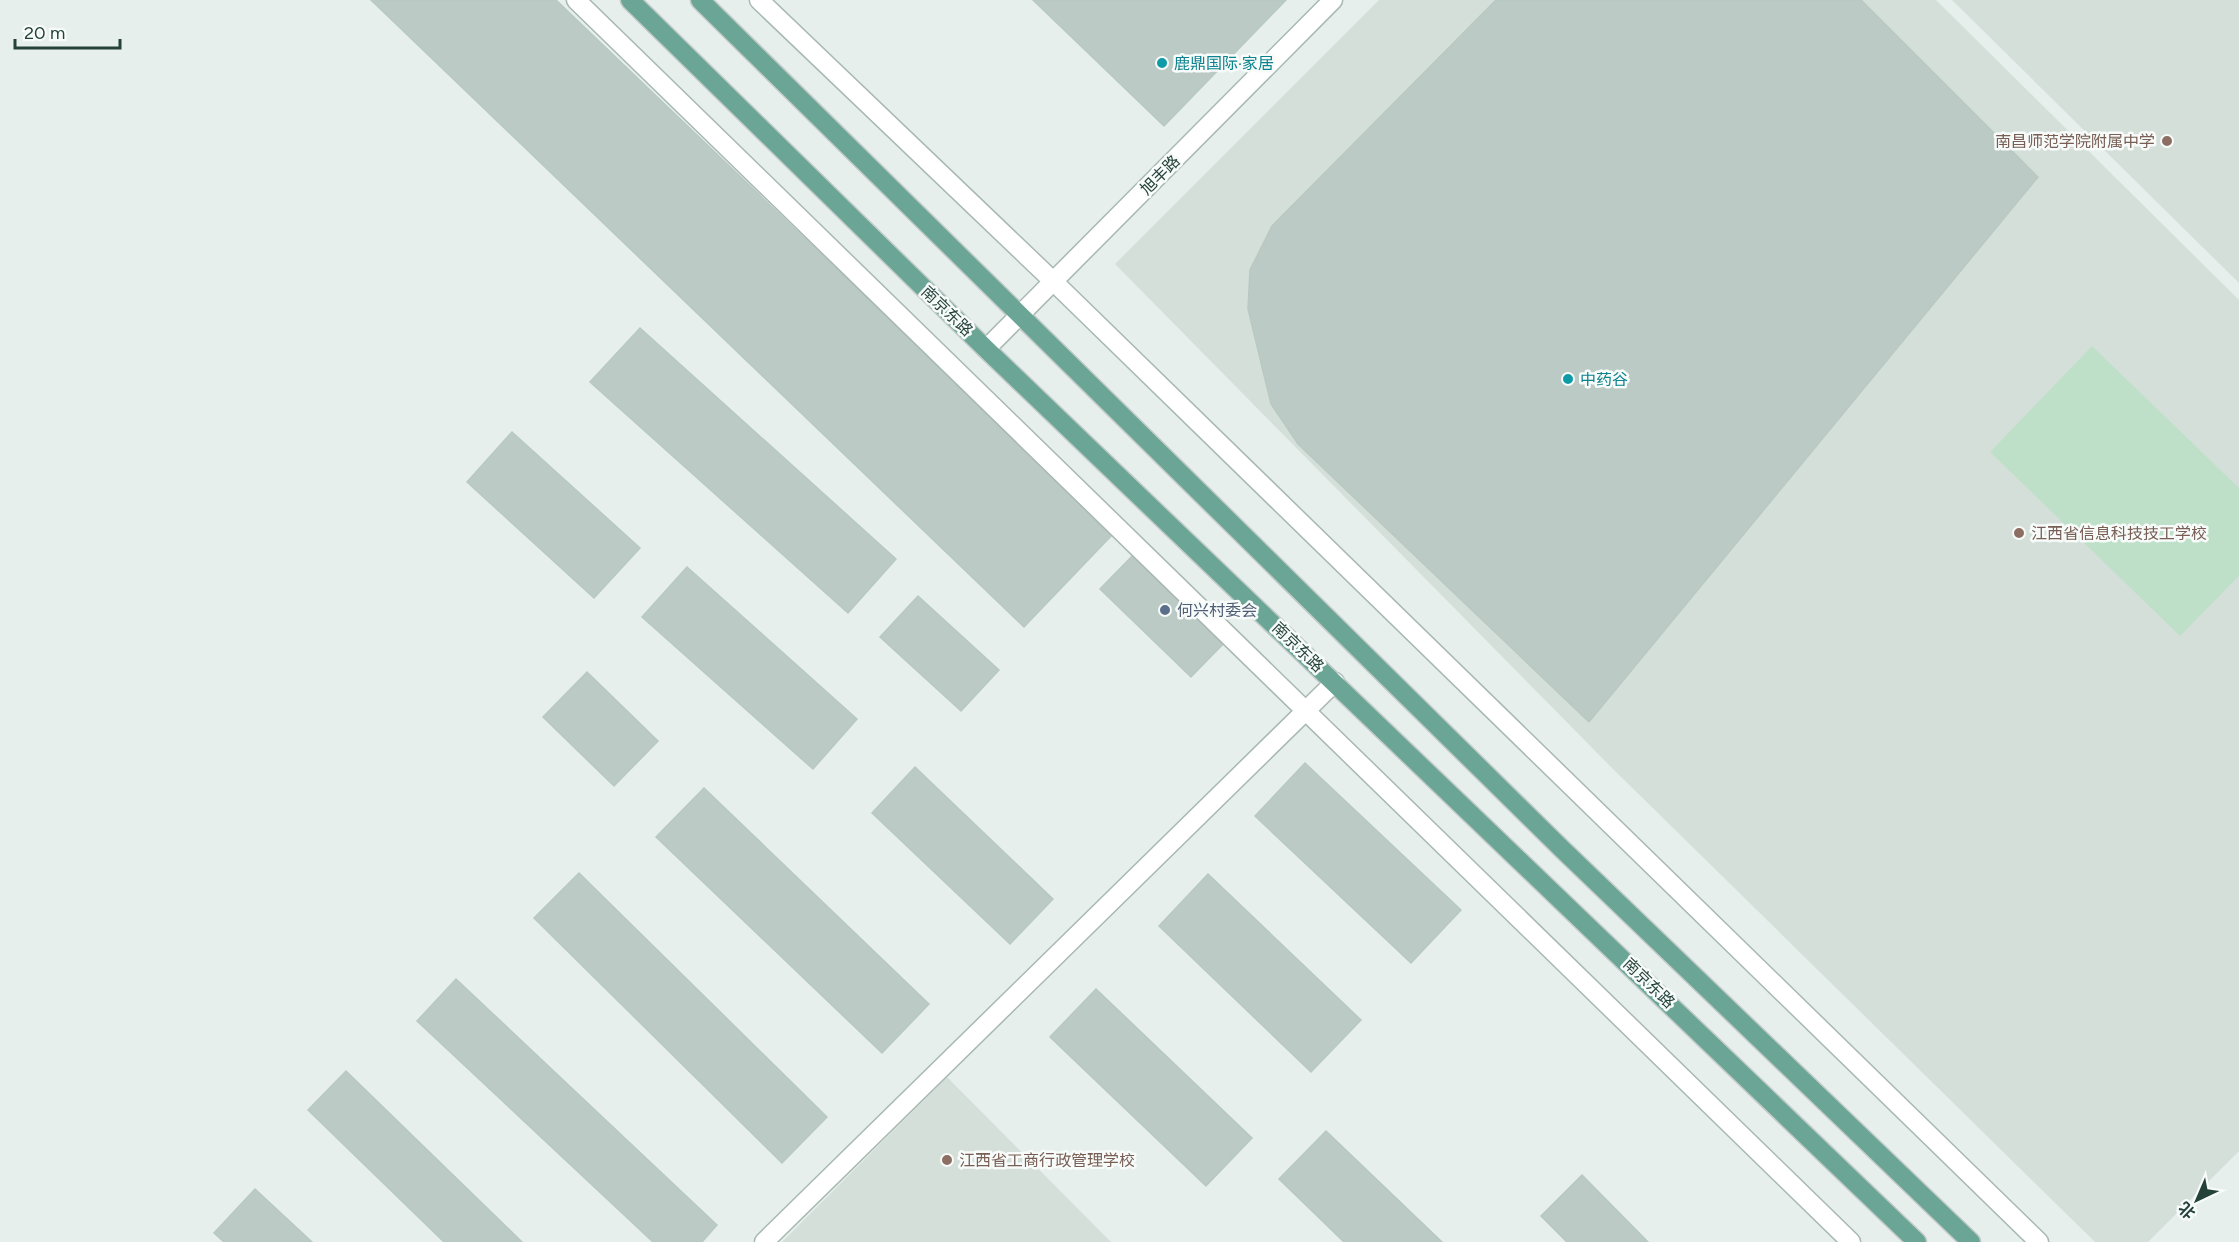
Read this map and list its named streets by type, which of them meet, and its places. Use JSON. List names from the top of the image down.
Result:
{
  "streets": {
    "main road": ["南京东路"],
    "street": ["旭丰路"]
  },
  "crossings": [
    ["旭丰路", "南京东路"]
  ],
  "places": [
    "鹿鼎国际·家居",
    "南昌师范学院附属中学",
    "中药谷",
    "江西省信息科技技工学校",
    "何兴村委会",
    "江西省工商行政管理学校"
  ],
  "scale_bar": "20 m",
  "north": "bottom left"
}
